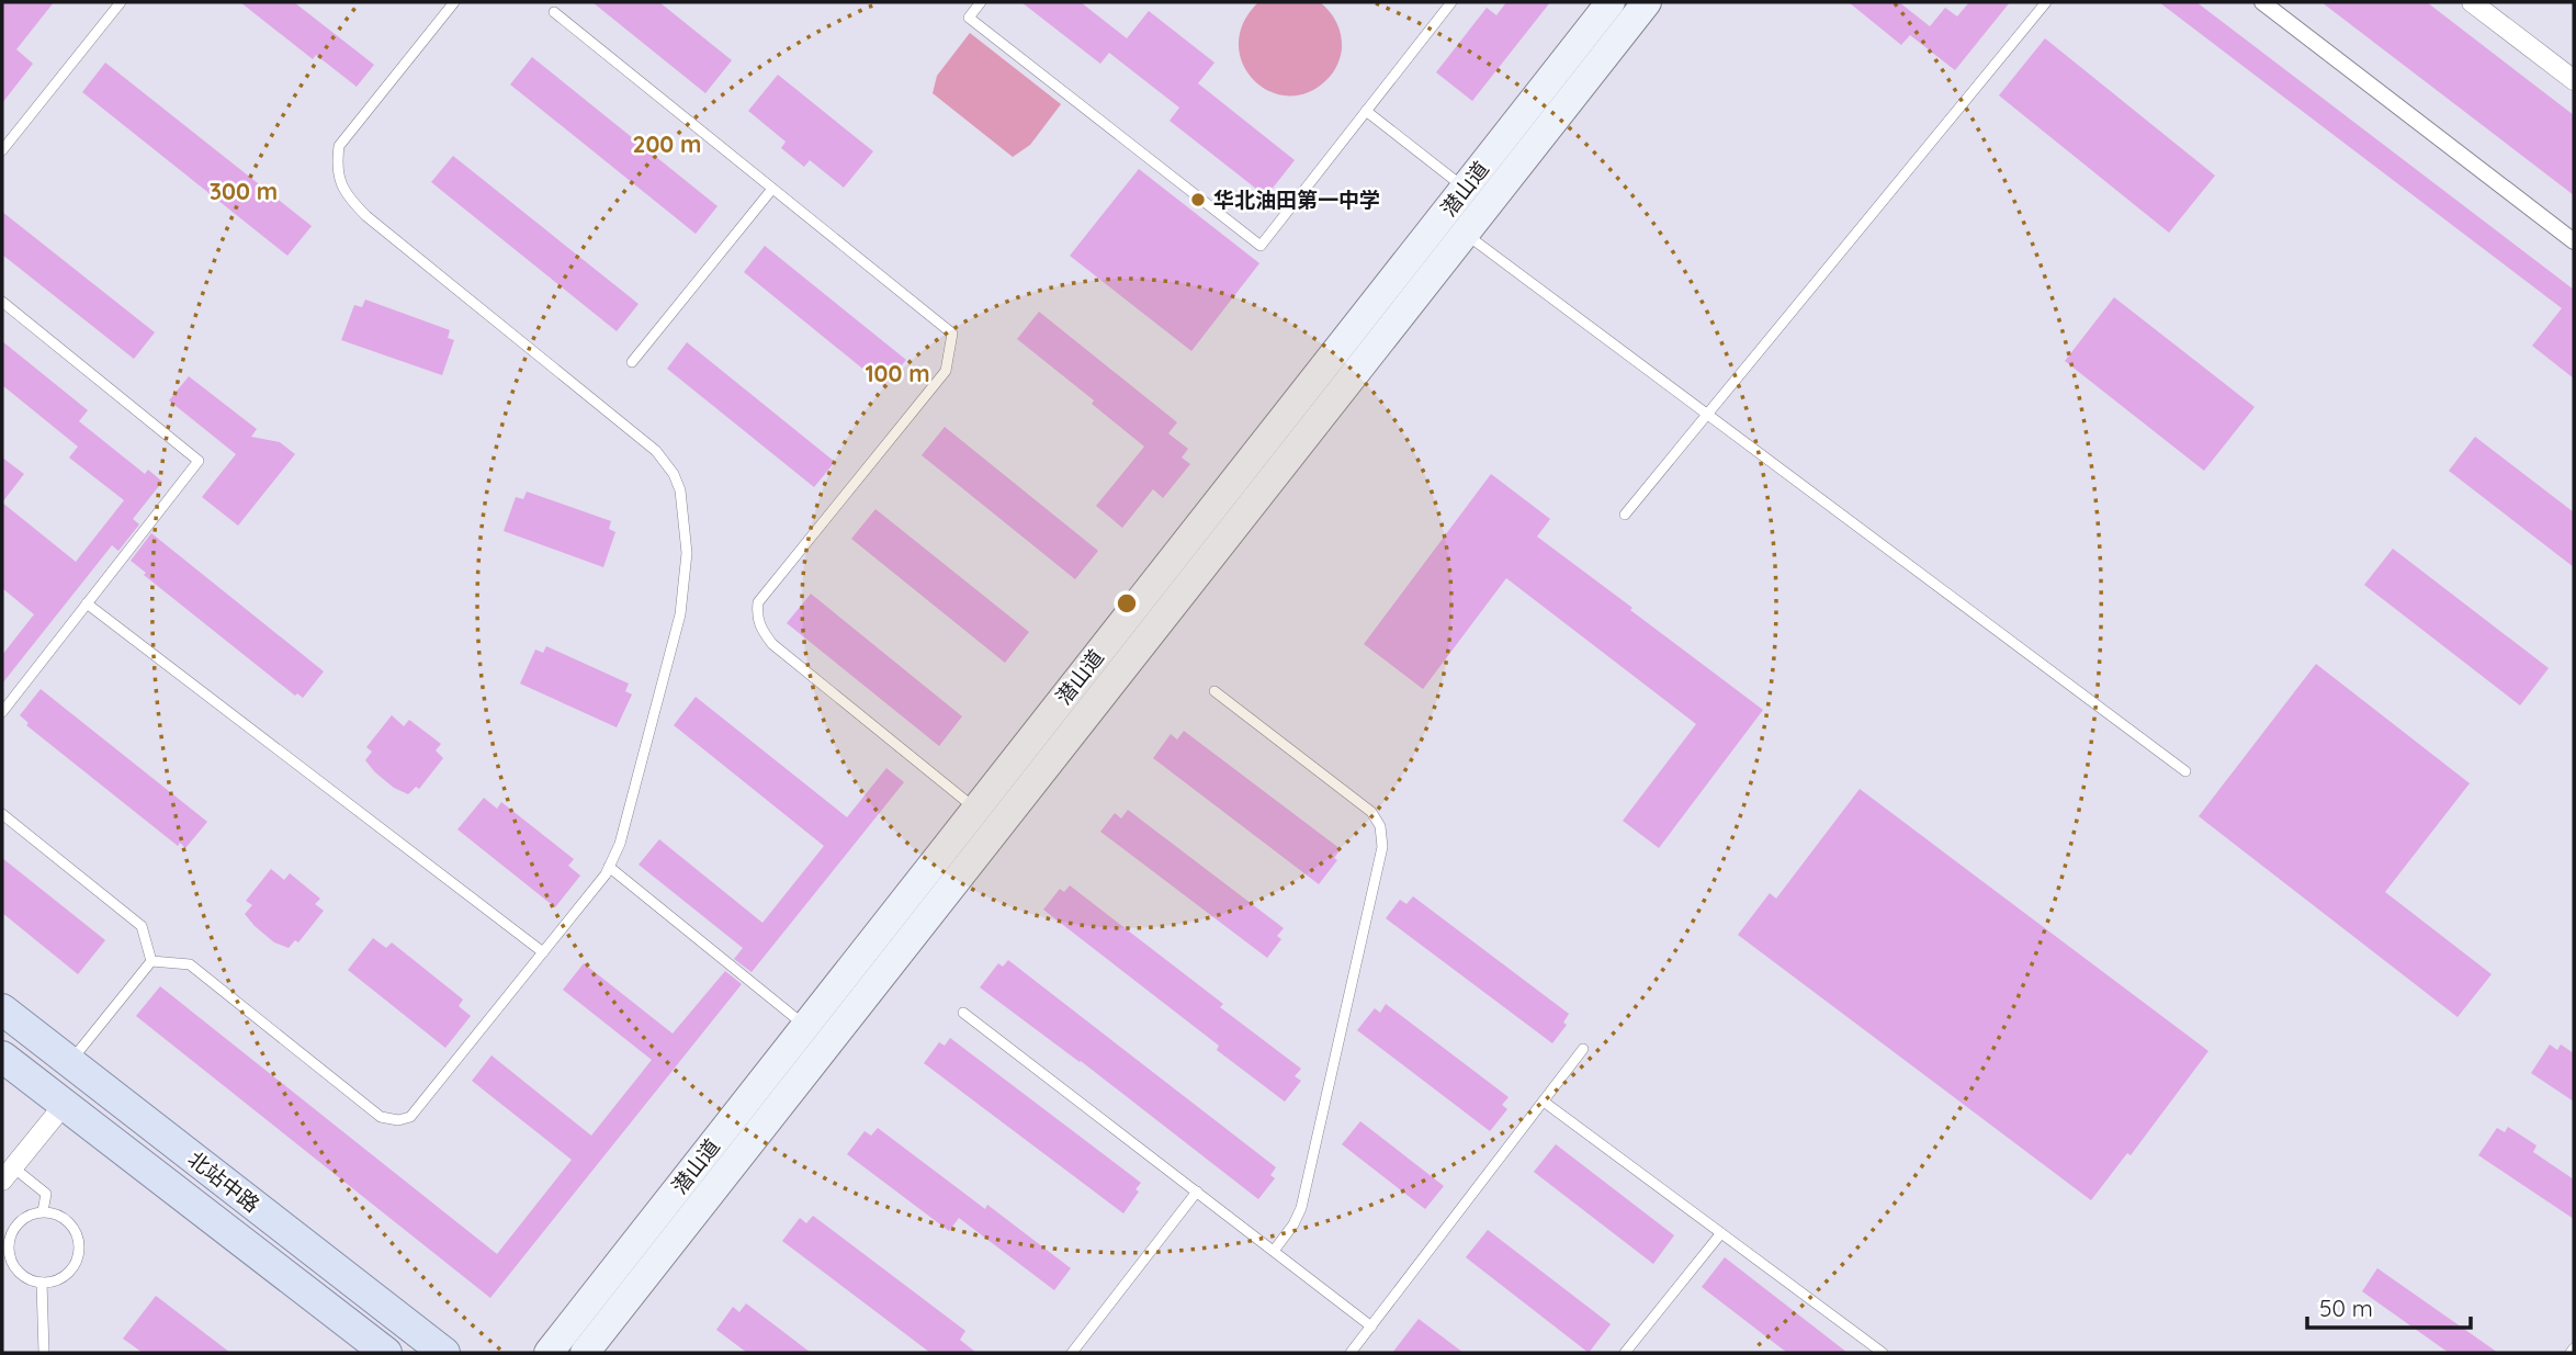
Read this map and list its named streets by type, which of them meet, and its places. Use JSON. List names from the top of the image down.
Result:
{
  "streets": {
    "main road": ["潜山道", "北站中路"]
  },
  "places": ["华北油田第一中学"],
  "scale_bar": "50 m",
  "rings": ["200 m", "300 m", "100 m"]
}
